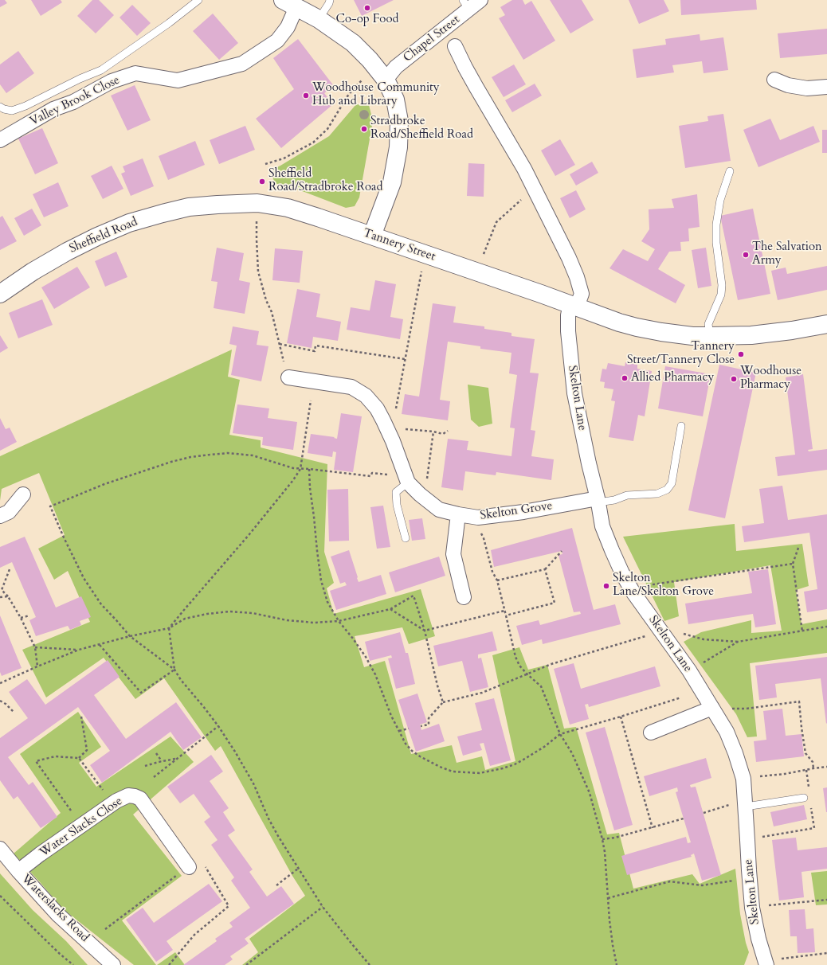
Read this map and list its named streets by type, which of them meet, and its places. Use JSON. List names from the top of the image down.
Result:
{
  "streets": {
    "main road": ["Sheffield Road", "Tannery Street"],
    "street": [
      "Chapel Street",
      "Valley Brook Close",
      "Skelton Lane",
      "Skelton Grove",
      "Water Slacks Close",
      "Waterslacks Road"
    ]
  },
  "crossings": [
    ["Sheffield Road", "Tannery Street"],
    ["Tannery Street", "Skelton Lane"],
    ["Skelton Lane", "Skelton Grove"],
    ["Water Slacks Close", "Waterslacks Road"]
  ],
  "places": [
    "Co-op Food",
    "Woodhouse Community Hub and Library",
    "Stradbroke Road/Sheffield Road",
    "Sheffield Road/Stradbroke Road",
    "The Salvation Army",
    "Tannery Street/Tannery Close",
    "Allied Pharmacy",
    "Woodhouse Pharmacy",
    "Skelton Lane/Skelton Grove"
  ]
}
